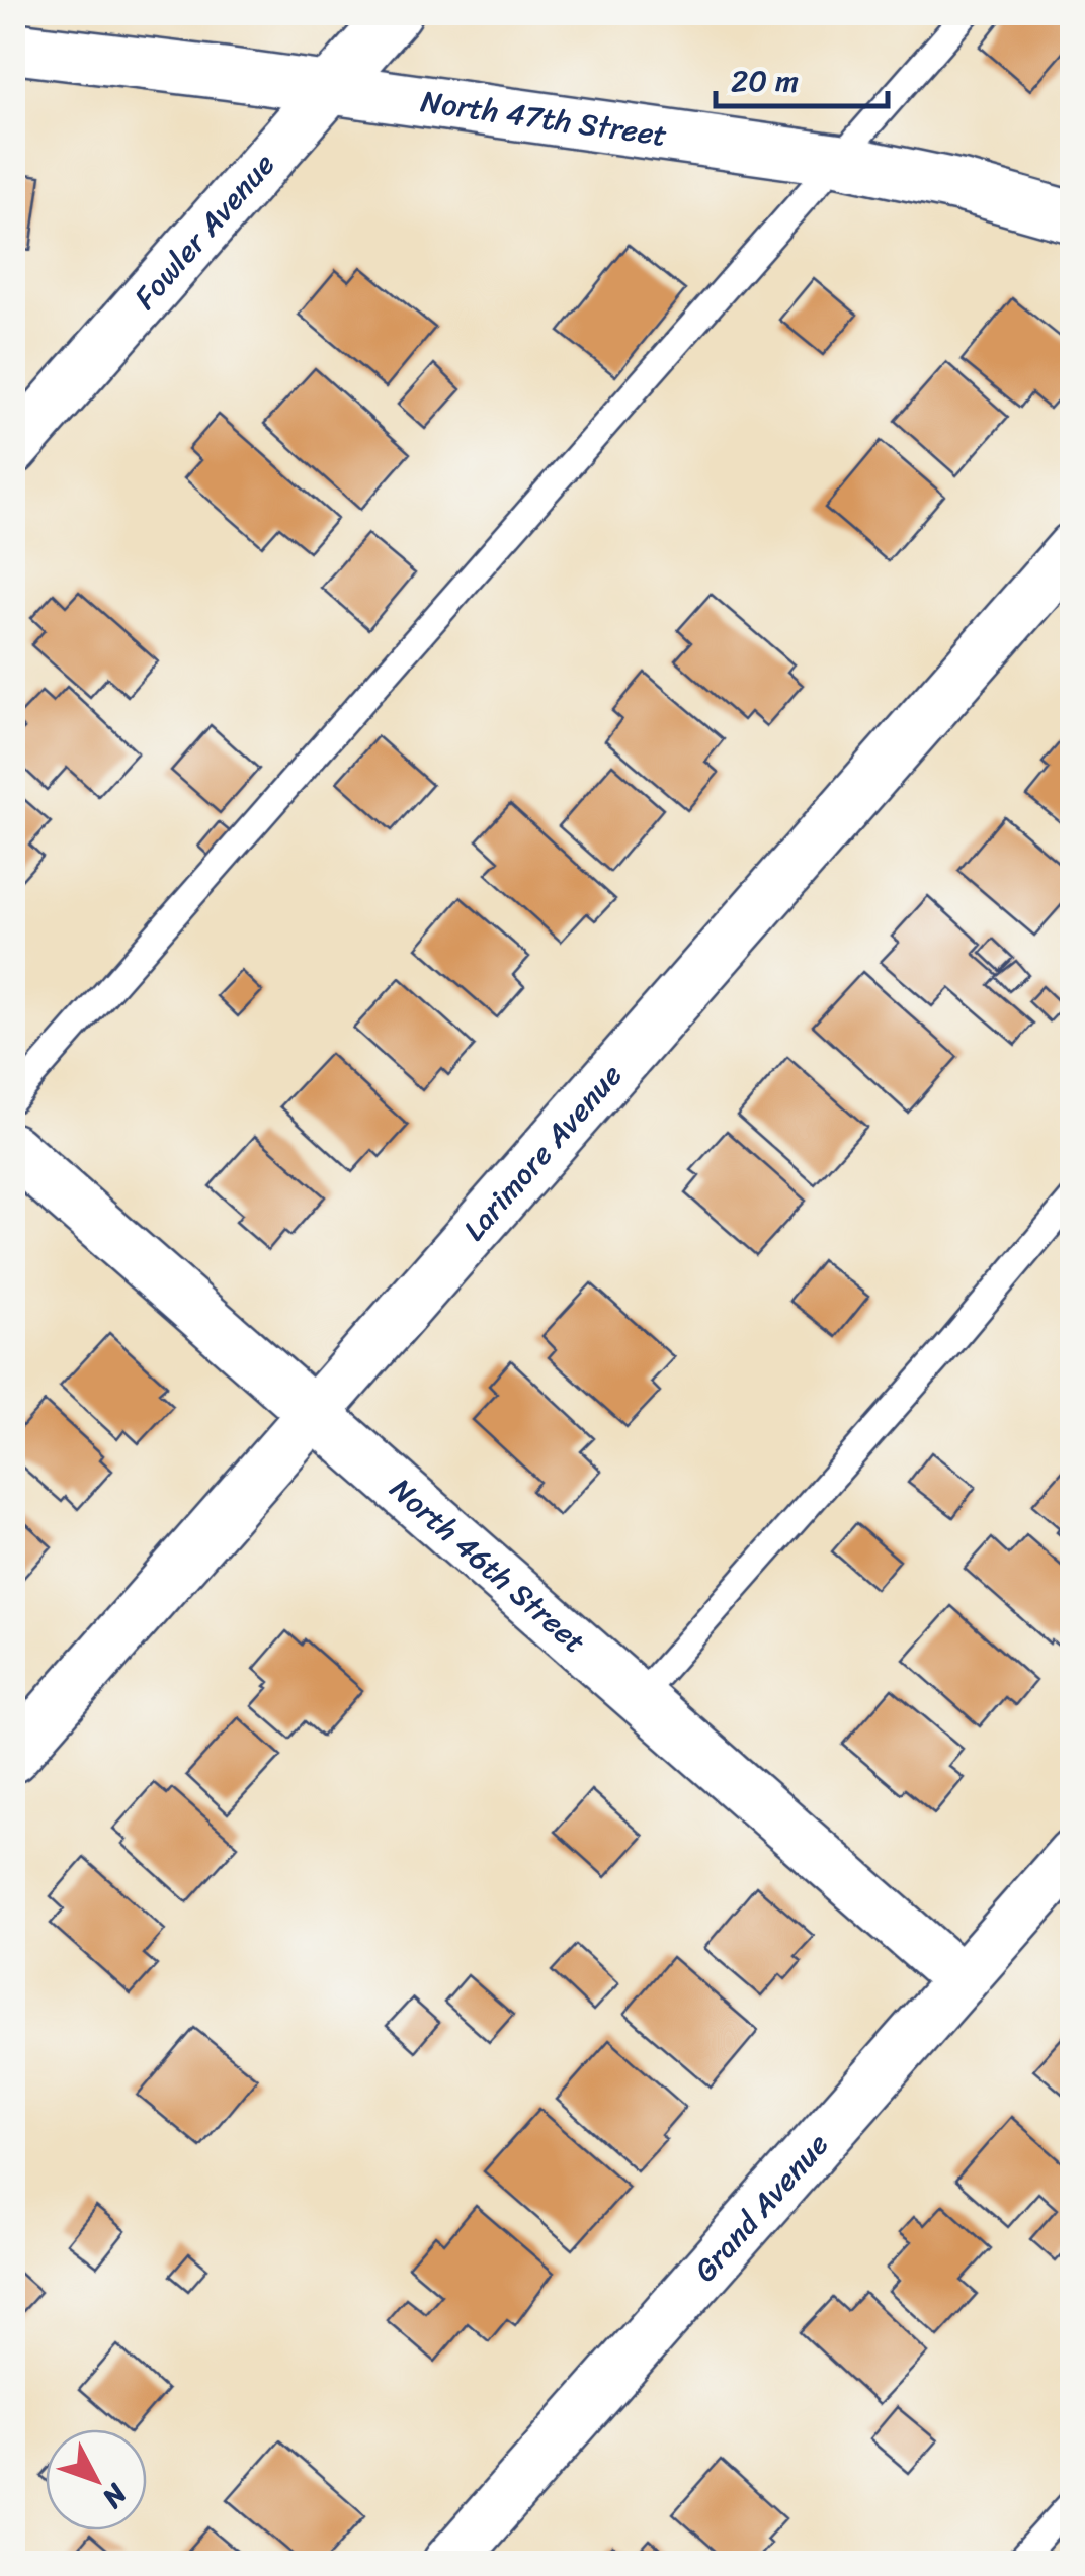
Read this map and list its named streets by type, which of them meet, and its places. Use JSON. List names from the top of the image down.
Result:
{
  "streets": {
    "street": [
      "North 47th Street",
      "Fowler Avenue",
      "Larimore Avenue",
      "North 46th Street",
      "Grand Avenue"
    ]
  },
  "crossings": [
    ["North 47th Street", "Fowler Avenue"],
    ["Larimore Avenue", "North 46th Street"],
    ["North 46th Street", "Grand Avenue"]
  ],
  "scale_bar": "20 m",
  "north": "bottom right"
}
